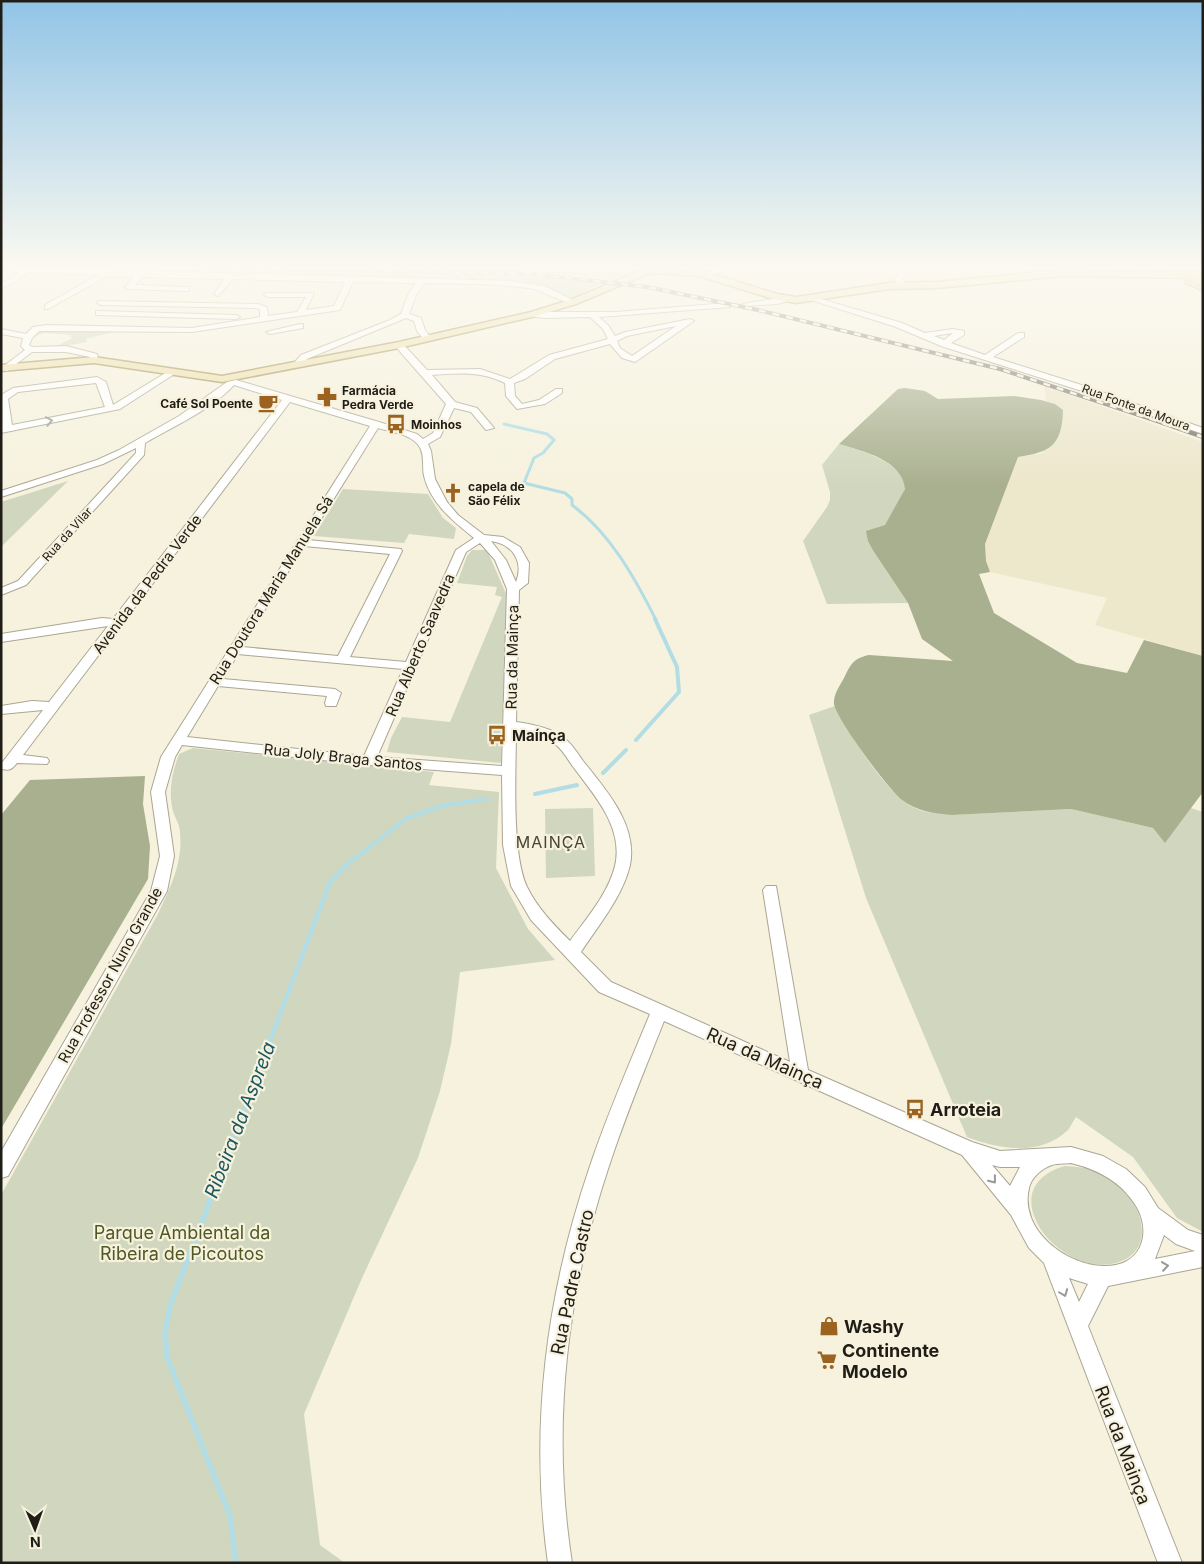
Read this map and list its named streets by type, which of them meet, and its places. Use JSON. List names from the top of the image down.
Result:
{
  "streets": {
    "street": [
      "Rua Fonte da Moura",
      "Rua da Vilar",
      "Avenida da Pedra Verde",
      "Rua Doutora Maria Manuela Sá",
      "Rua Alberto Saavedra",
      "Rua da Mainça",
      "Rua Joly Braga Santos",
      "Rua Professor Nuno Grande",
      "Rua Padre Castro"
    ]
  },
  "crossings": [
    ["Rua Doutora Maria Manuela Sá", "Rua Joly Braga Santos"],
    ["Rua Doutora Maria Manuela Sá", "Rua Professor Nuno Grande"],
    ["Rua Alberto Saavedra", "Rua da Mainça"],
    ["Rua Alberto Saavedra", "Rua Joly Braga Santos"],
    ["Rua da Mainça", "Rua Joly Braga Santos"],
    ["Rua da Mainça", "Rua Padre Castro"],
    ["Rua Joly Braga Santos", "Rua Professor Nuno Grande"]
  ],
  "districts": ["MAINÇA"],
  "water": ["Ribeira da Asprela"],
  "parks": ["Parque Ambiental da Ribeira de Picoutos"],
  "places": {
    "pharmacy": ["Farmácia Pedra Verde"],
    "cafe": ["Café Sol Poente"],
    "bus stop": ["Moinhos", "Maínça", "Arroteia"],
    "church": ["capela de São Félix"],
    "shop": ["Washy"],
    "supermarket": ["Continente Modelo"]
  },
  "north": "bottom"
}
